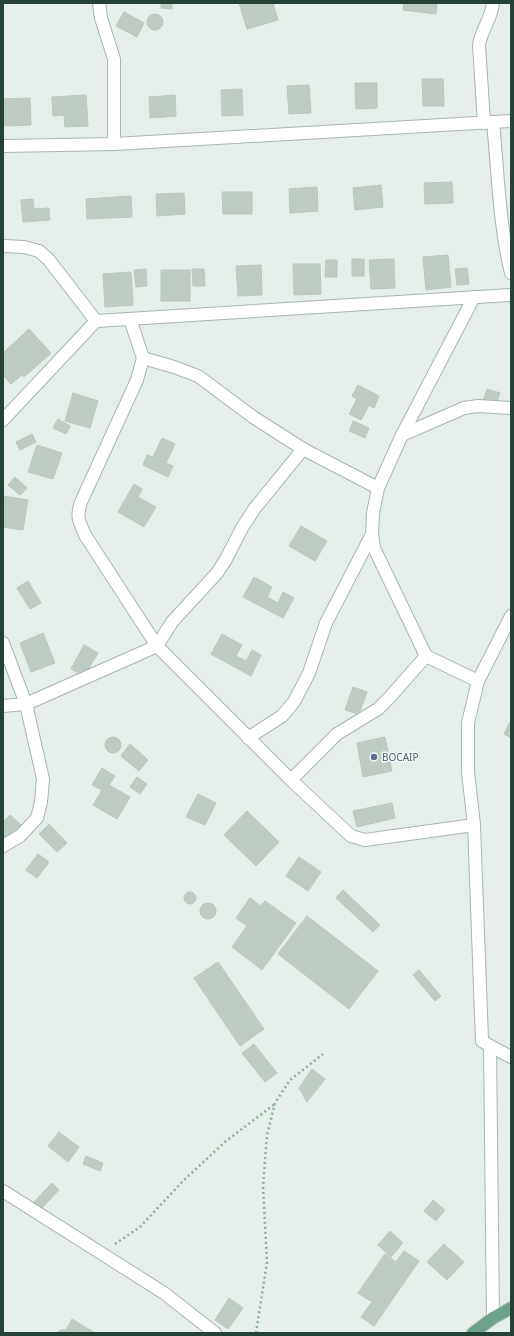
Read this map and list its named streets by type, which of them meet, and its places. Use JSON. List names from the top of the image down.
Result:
{
  "places": ["BOCAIP"]
}
